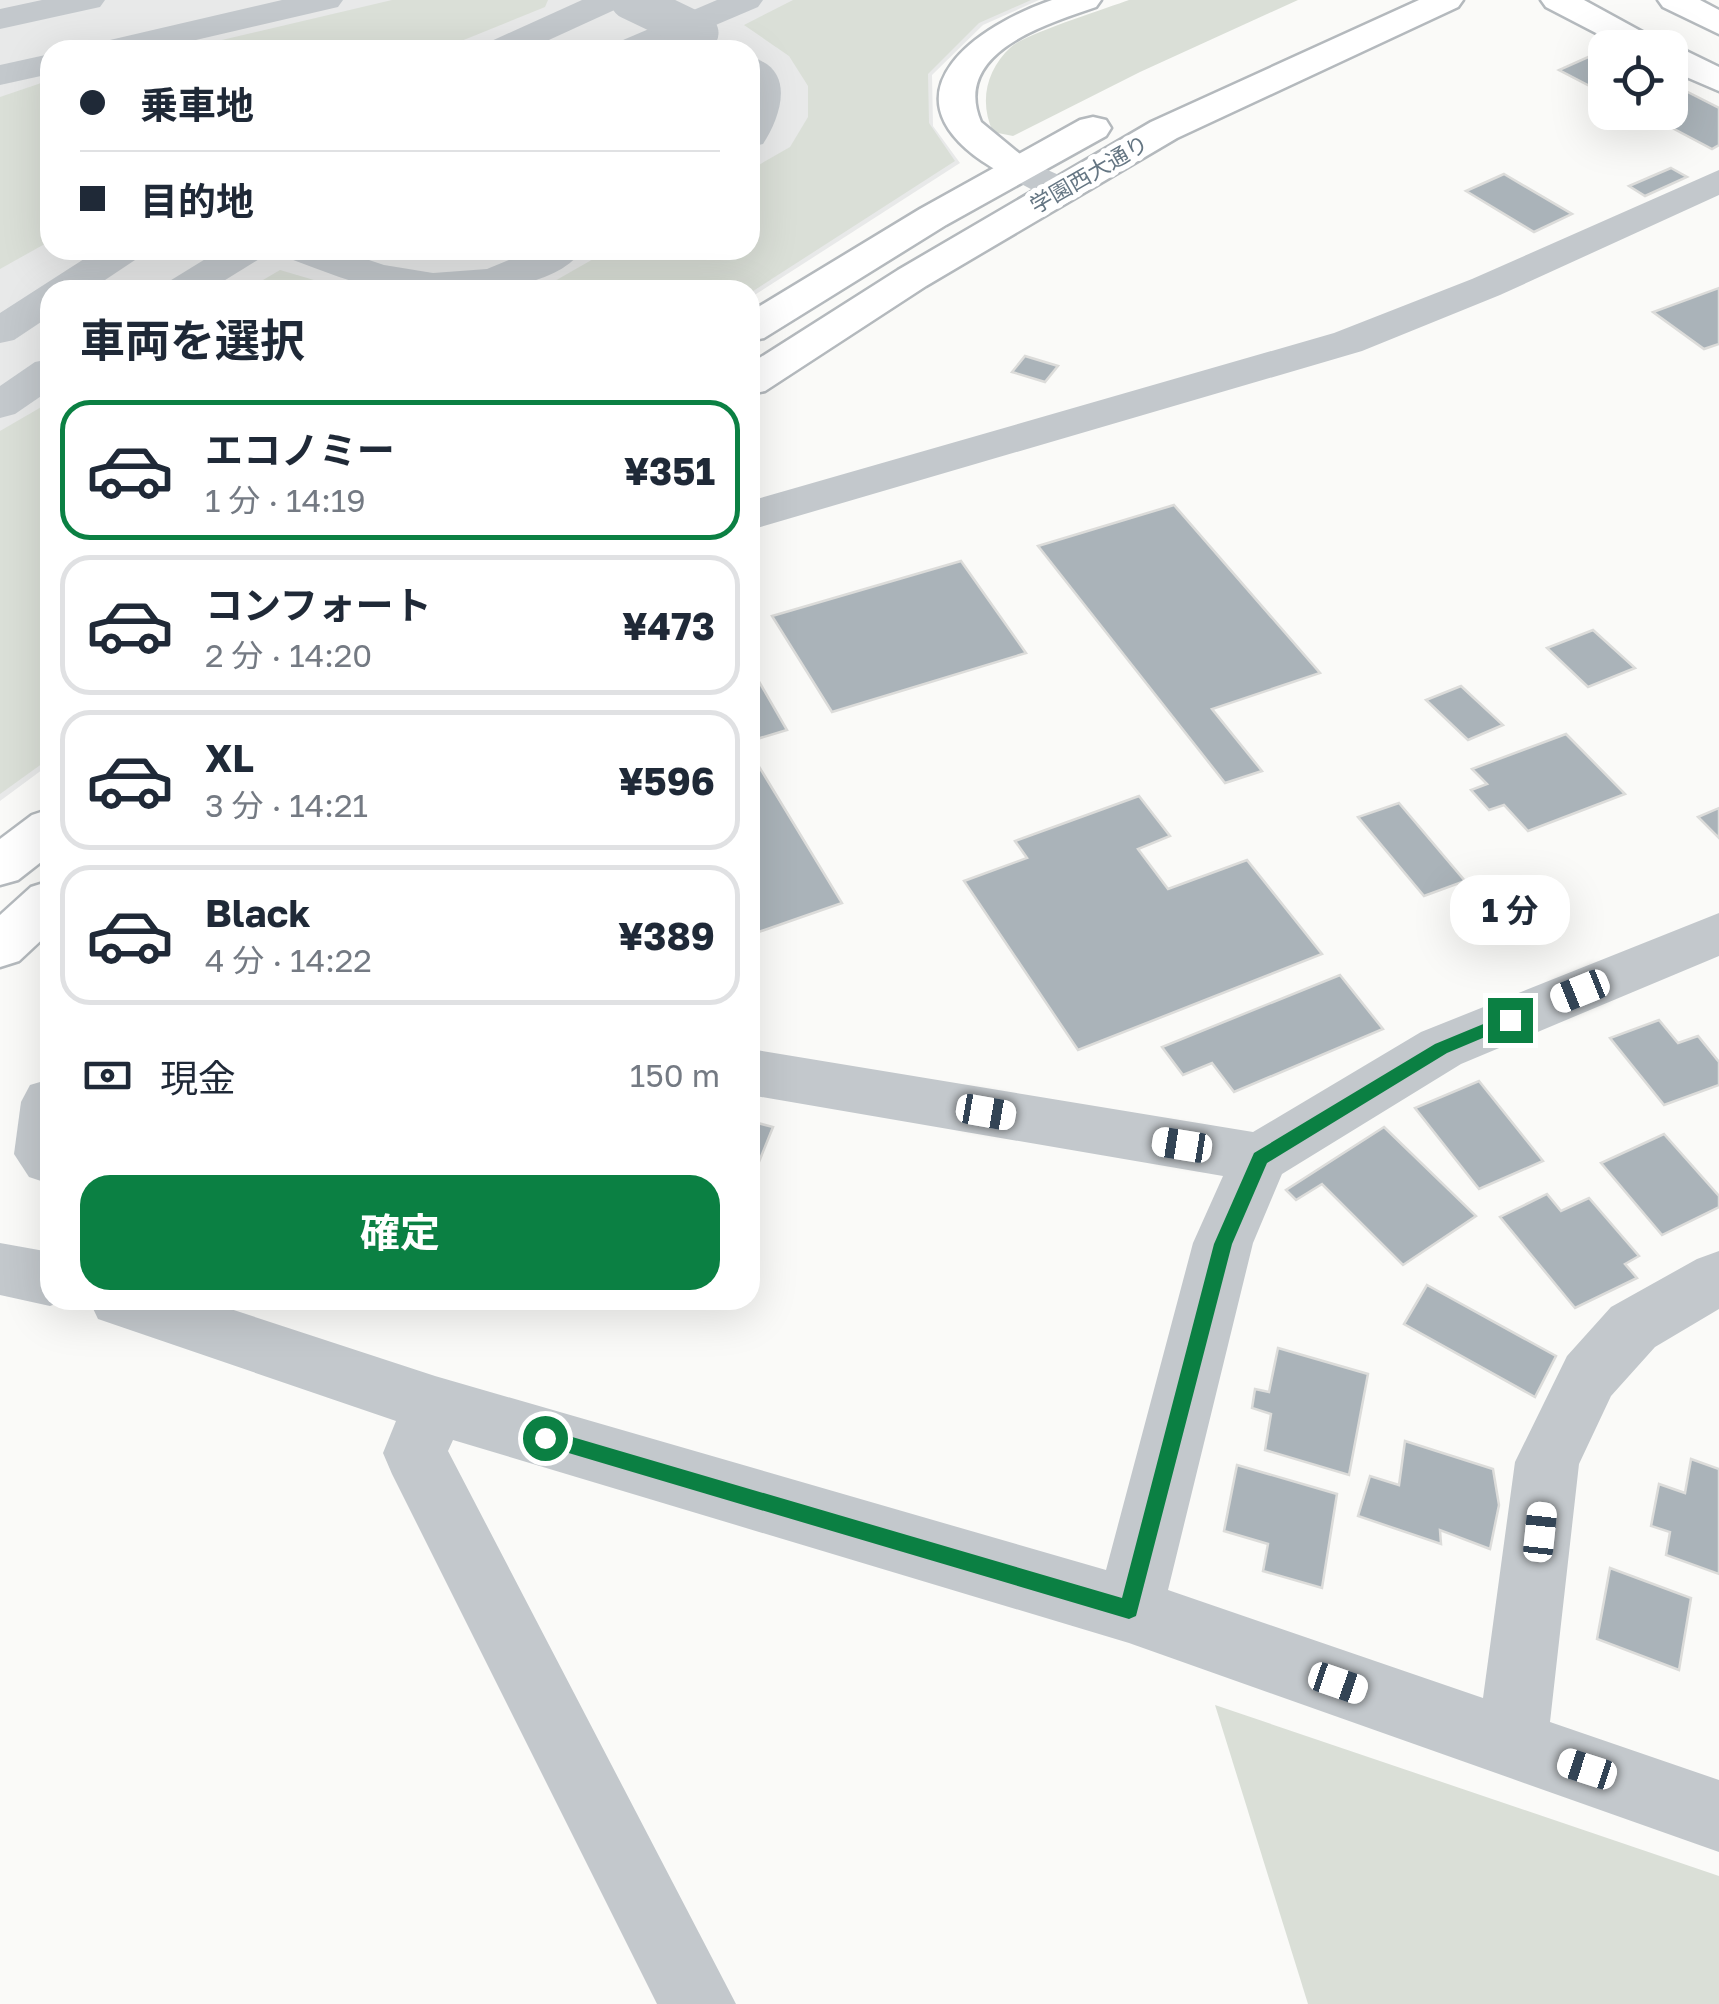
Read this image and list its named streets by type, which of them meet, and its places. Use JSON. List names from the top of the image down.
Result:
{
  "streets": {
    "main road": ["学園西大通り"]
  },
  "page": {
    "banner": ["乗車地", "目的地"],
    "heading": "車両を選択",
    "list": [
      {
        "name": "エコノミー",
        "note": "1 分 · 14:19",
        "value": "¥351"
      },
      {
        "name": "コンフォート",
        "note": "2 分 · 14:20",
        "value": "¥473"
      },
      {
        "name": "XL",
        "note": "3 分 · 14:21",
        "value": "¥596"
      },
      {
        "name": "Black",
        "note": "4 分 · 14:22",
        "value": "¥389"
      }
    ],
    "bubble": "1 分",
    "pay": ["現金", "150 m"],
    "buttons": "確定"
  }
}
